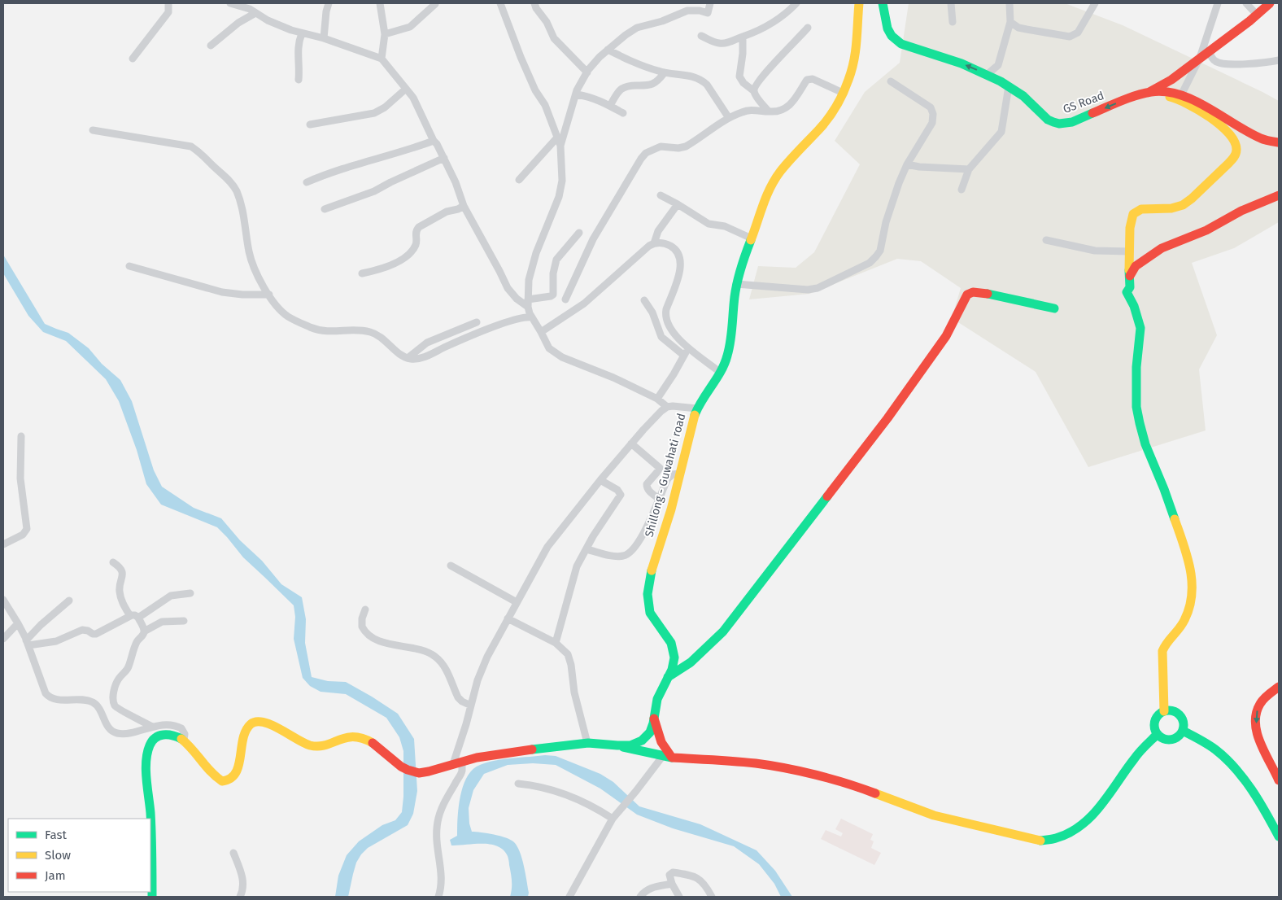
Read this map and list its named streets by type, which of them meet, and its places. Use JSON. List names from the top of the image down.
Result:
{
  "streets": {
    "main road": ["GS Road", "Shillong - Guwahati road"]
  },
  "one_way": ["GS Road"],
  "legend": ["Fast", "Slow", "Jam"]
}
